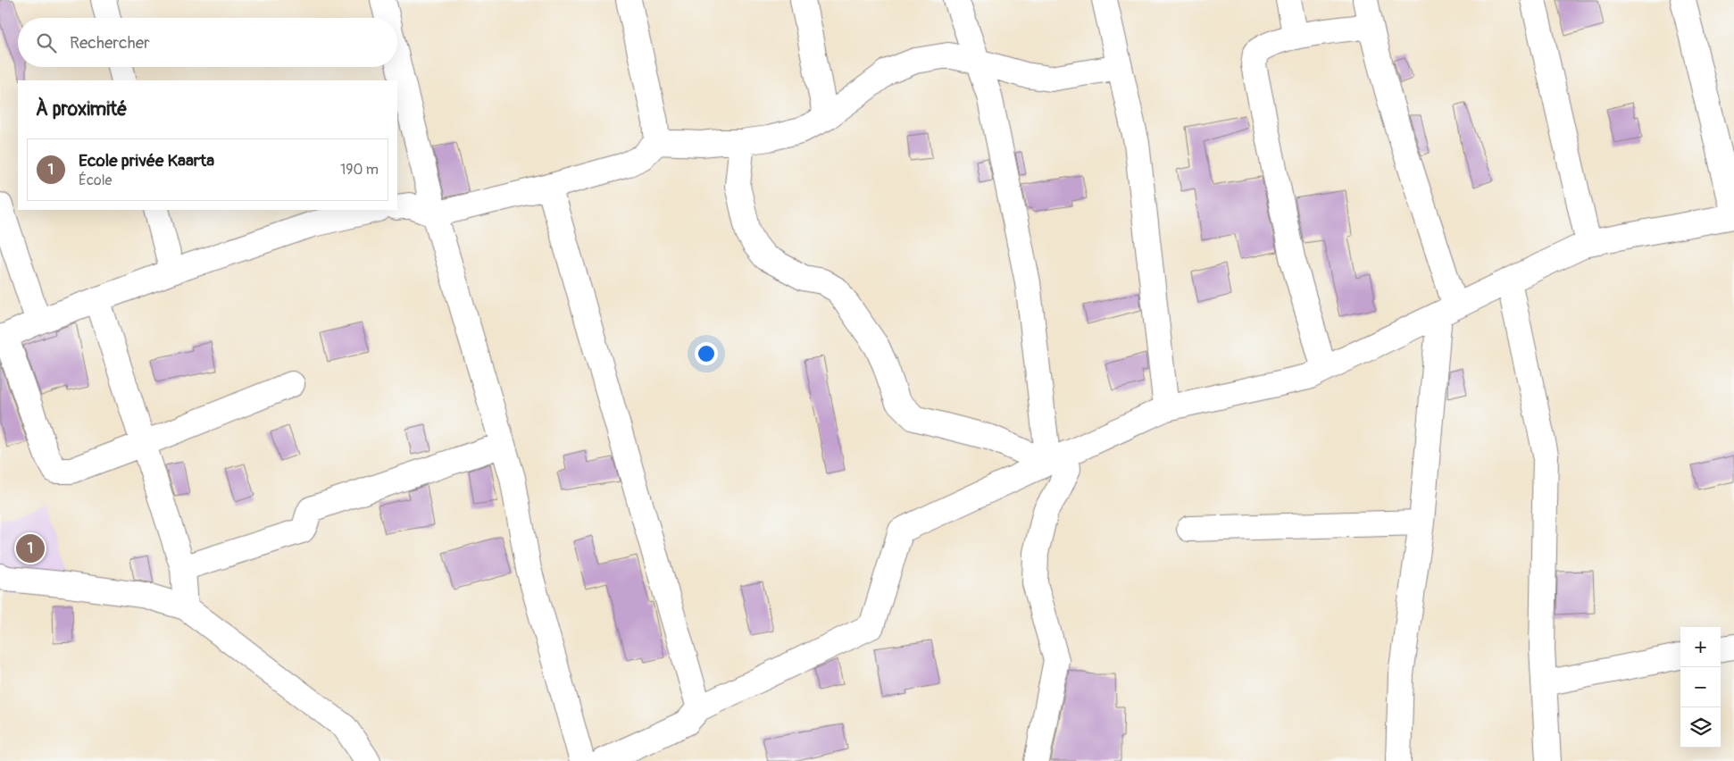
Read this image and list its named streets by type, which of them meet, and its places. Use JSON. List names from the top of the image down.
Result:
{
  "page": {
    "search": "Rechercher",
    "heading": "À proximité",
    "list": [
      {
        "mark": "1",
        "name": "Ecole privée Kaarta",
        "note": "École",
        "value": "190 m"
      }
    ],
    "pins": "1",
    "map_buttons": ["+", "−"]
  }
}
